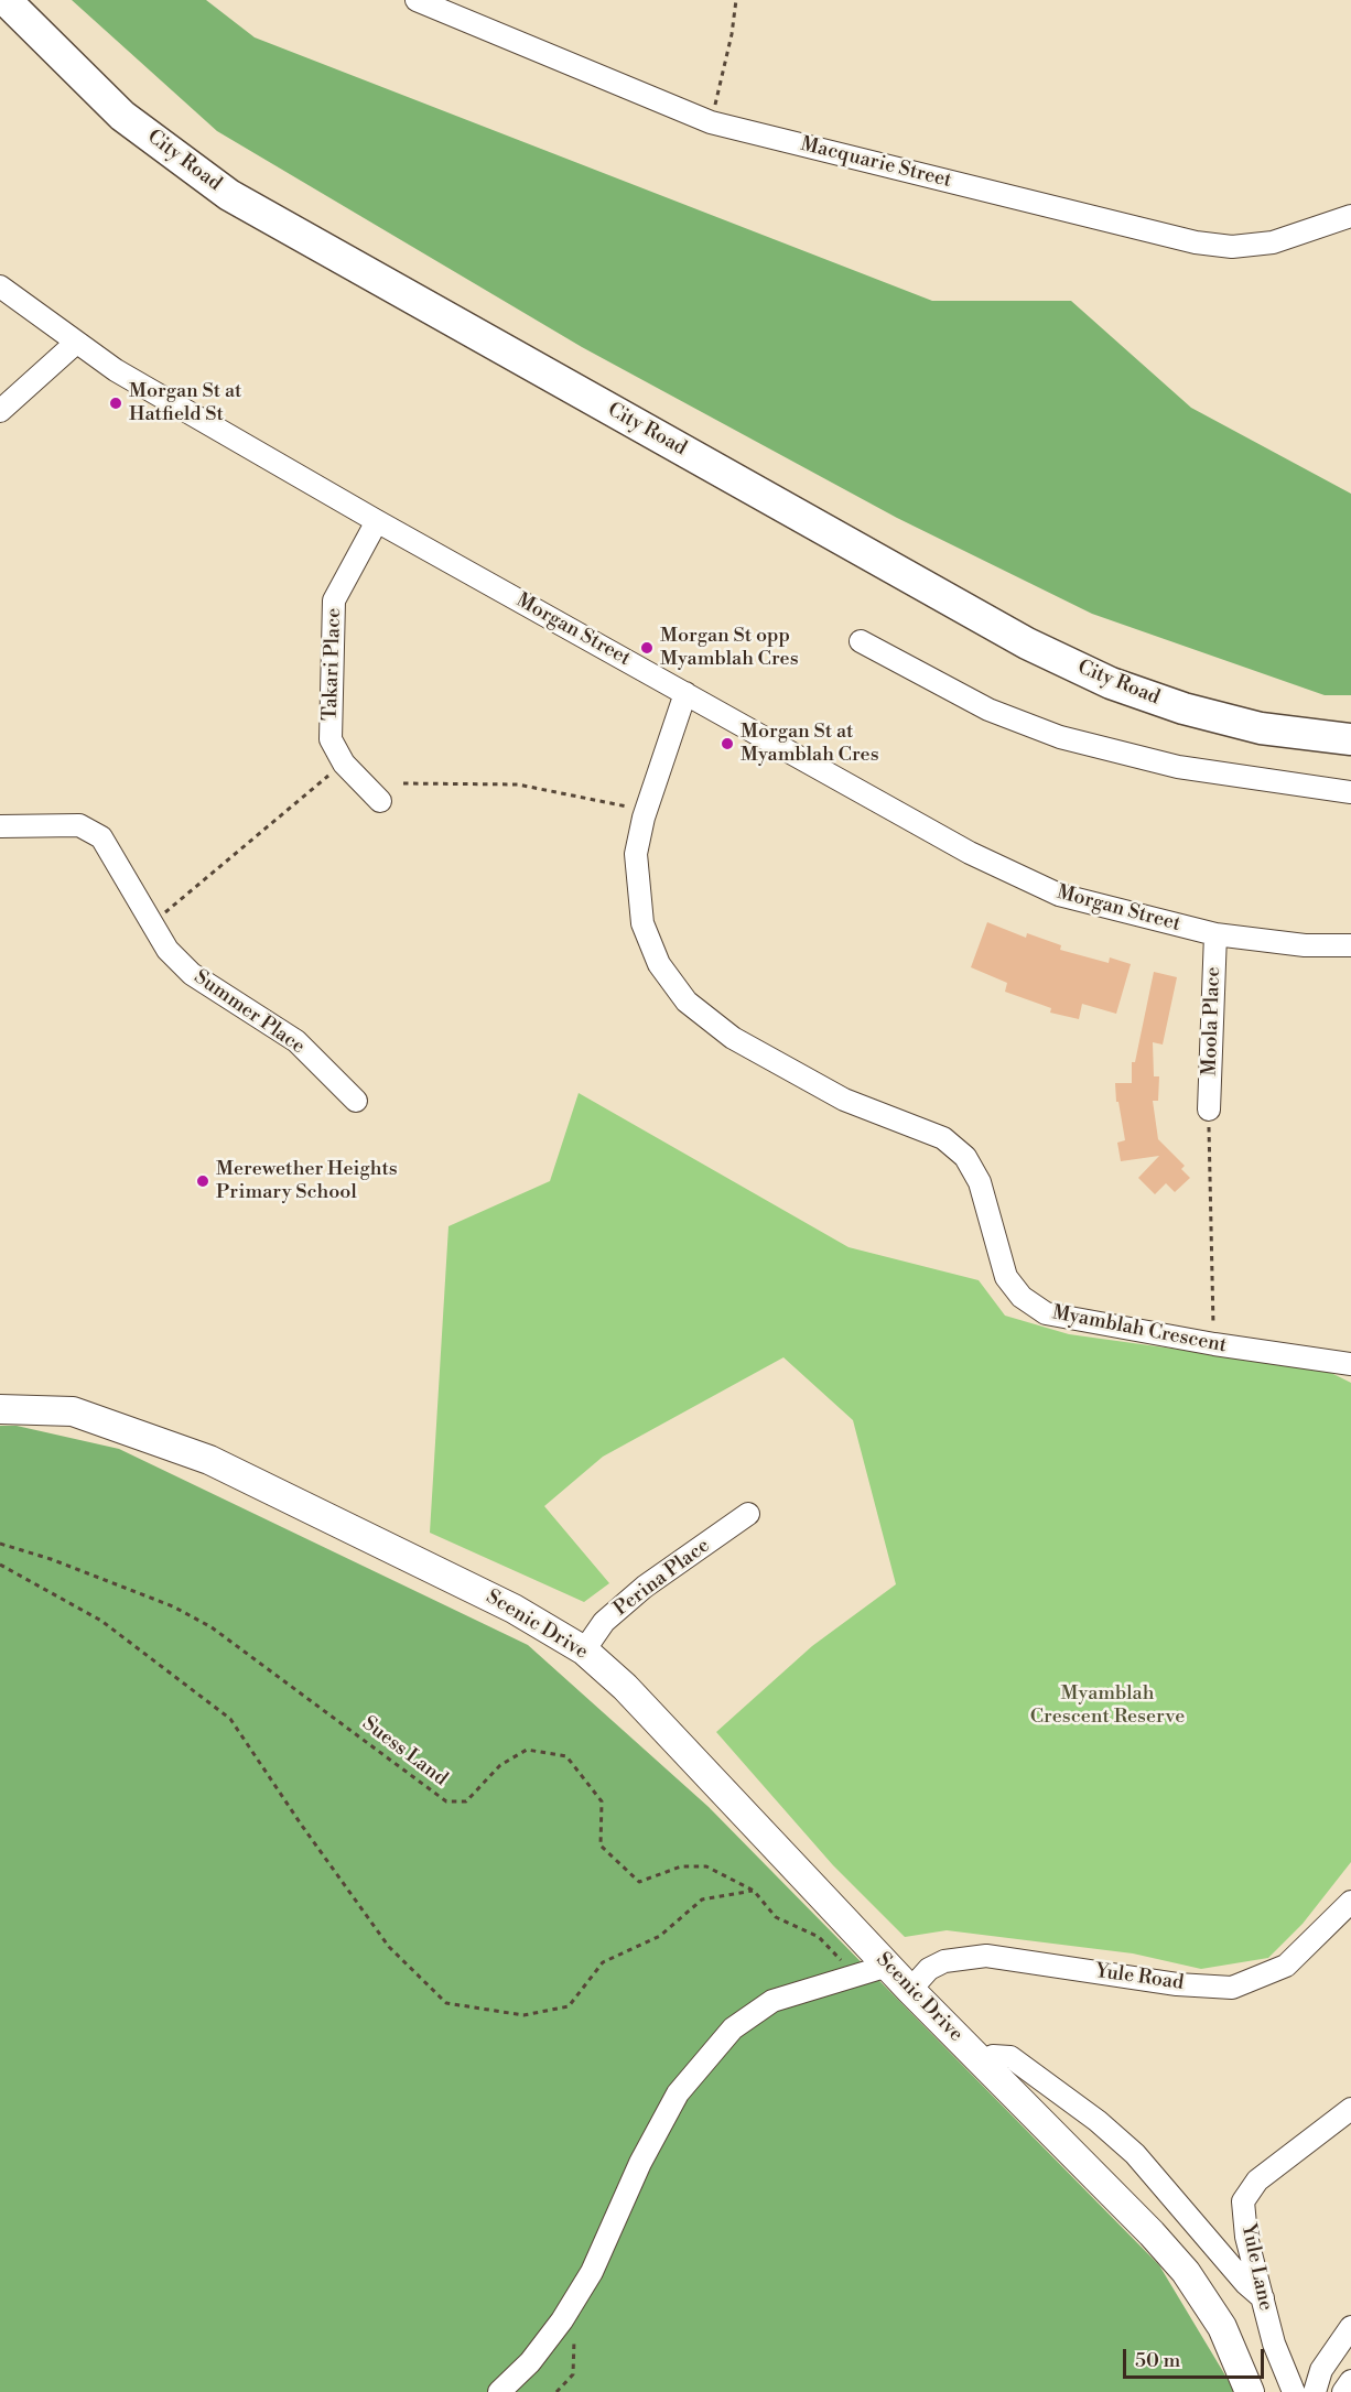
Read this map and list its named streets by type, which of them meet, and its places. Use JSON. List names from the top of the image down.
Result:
{
  "streets": {
    "highway": ["City Road"],
    "main road": ["Scenic Drive"],
    "street": [
      "Macquarie Street",
      "Morgan Street",
      "Takari Place",
      "Summer Place",
      "Moola Place",
      "Myamblah Crescent",
      "Perina Place",
      "Yule Road",
      "Yule Lane"
    ],
    "path": ["Suess Land"]
  },
  "crossings": [
    ["Morgan Street", "Takari Place"],
    ["Morgan Street", "Moola Place"],
    ["Morgan Street", "Myamblah Crescent"],
    ["Perina Place", "Scenic Drive"],
    ["Scenic Drive", "Yule Road"]
  ],
  "parks": ["Myamblah Crescent Reserve"],
  "places": [
    "Morgan St at Hatfield St",
    "Morgan St opp Myamblah Cres",
    "Morgan St at Myamblah Cres",
    "Merewether Heights Primary School"
  ],
  "scale_bar": "50 m"
}
